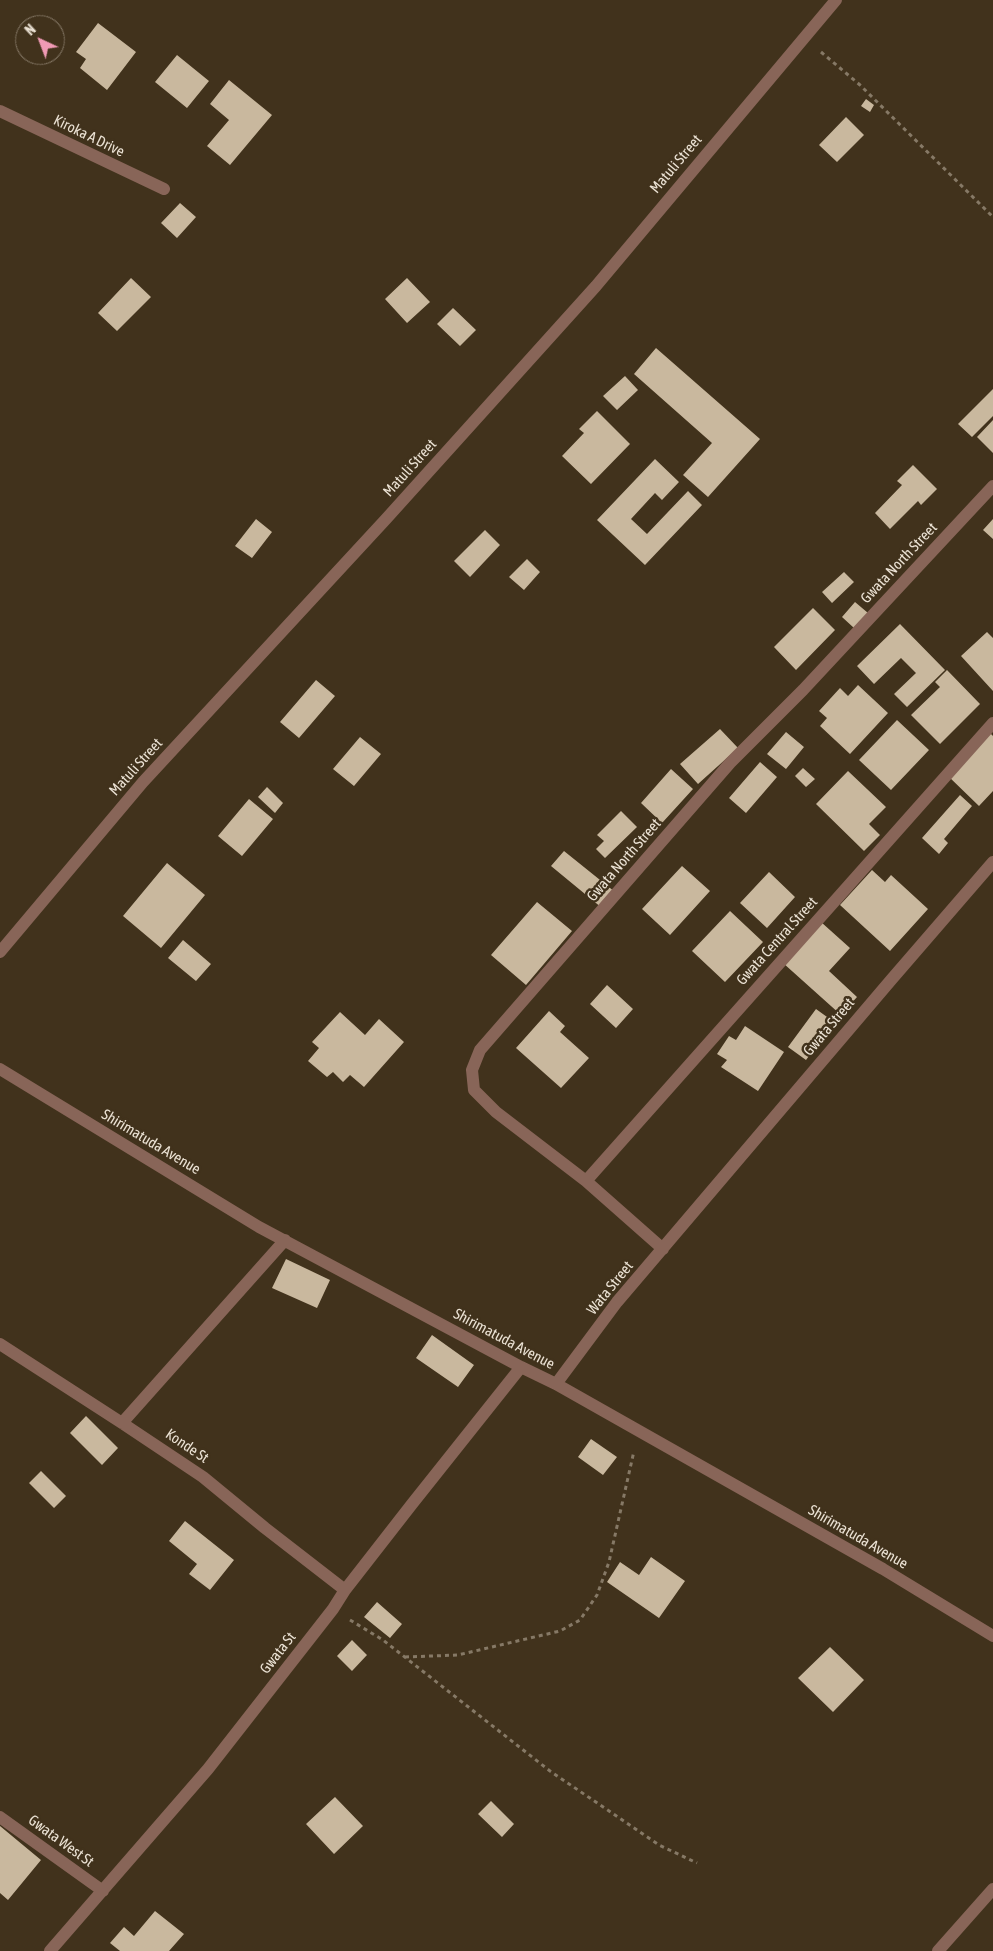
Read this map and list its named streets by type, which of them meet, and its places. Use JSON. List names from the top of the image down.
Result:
{
  "streets": {
    "street": [
      "Kiroka A Drive",
      "Matuli Street",
      "Gwata North Street",
      "Gwata Central Street",
      "Gwata Street",
      "Shirimatuda Avenue",
      "Wata Street",
      "Konde St",
      "Gwata St",
      "Gwata West St"
    ]
  },
  "crossings": [
    ["Gwata North Street", "Gwata Central Street"],
    ["Gwata North Street", "Wata Street"],
    ["Gwata Street", "Wata Street"],
    ["Shirimatuda Avenue", "Wata Street"],
    ["Shirimatuda Avenue", "Gwata St"],
    ["Konde St", "Gwata St"],
    ["Gwata St", "Gwata West St"]
  ],
  "north": "top left"
}
